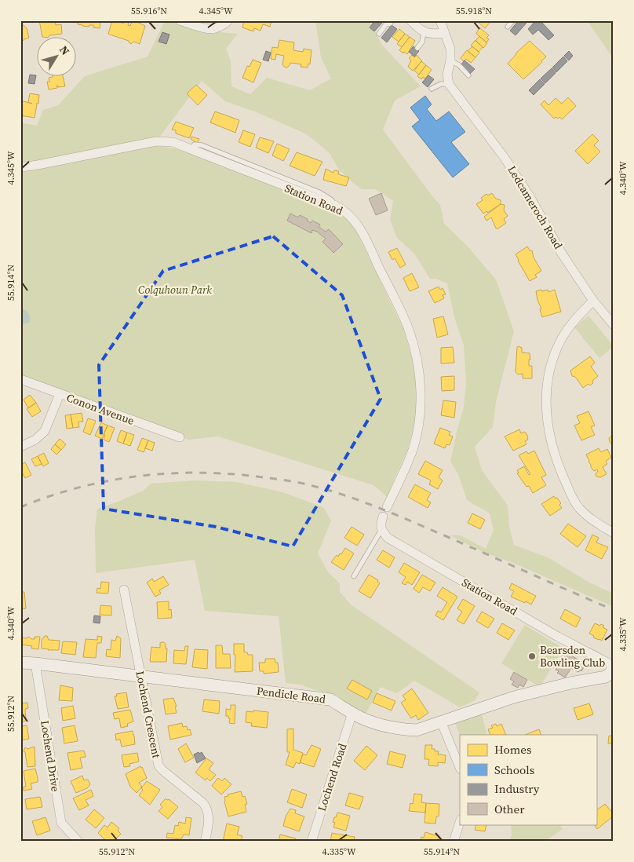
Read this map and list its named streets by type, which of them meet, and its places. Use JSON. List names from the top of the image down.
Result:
{
  "streets": {
    "street": [
      "Station Road",
      "Ledcameroch Road",
      "Conon Avenue",
      "Pendicle Road",
      "Lochend Crescent",
      "Lochend Drive",
      "Lochend Road"
    ]
  },
  "crossings": [
    ["Station Road", "Pendicle Road"],
    ["Pendicle Road", "Lochend Crescent"],
    ["Pendicle Road", "Lochend Drive"],
    ["Pendicle Road", "Lochend Road"]
  ],
  "parks": ["Colquhoun Park"],
  "places": ["Bearsden Bowling Club"],
  "legend": [
    "Homes",
    "Schools",
    "Industry",
    "Other"
  ],
  "north": "top right",
  "coordinates": [
    "55.916°N",
    "4.345°W",
    "55.918°N",
    "4.340°W",
    "55.914°N",
    "4.335°W",
    "55.912°N"
  ]
}
